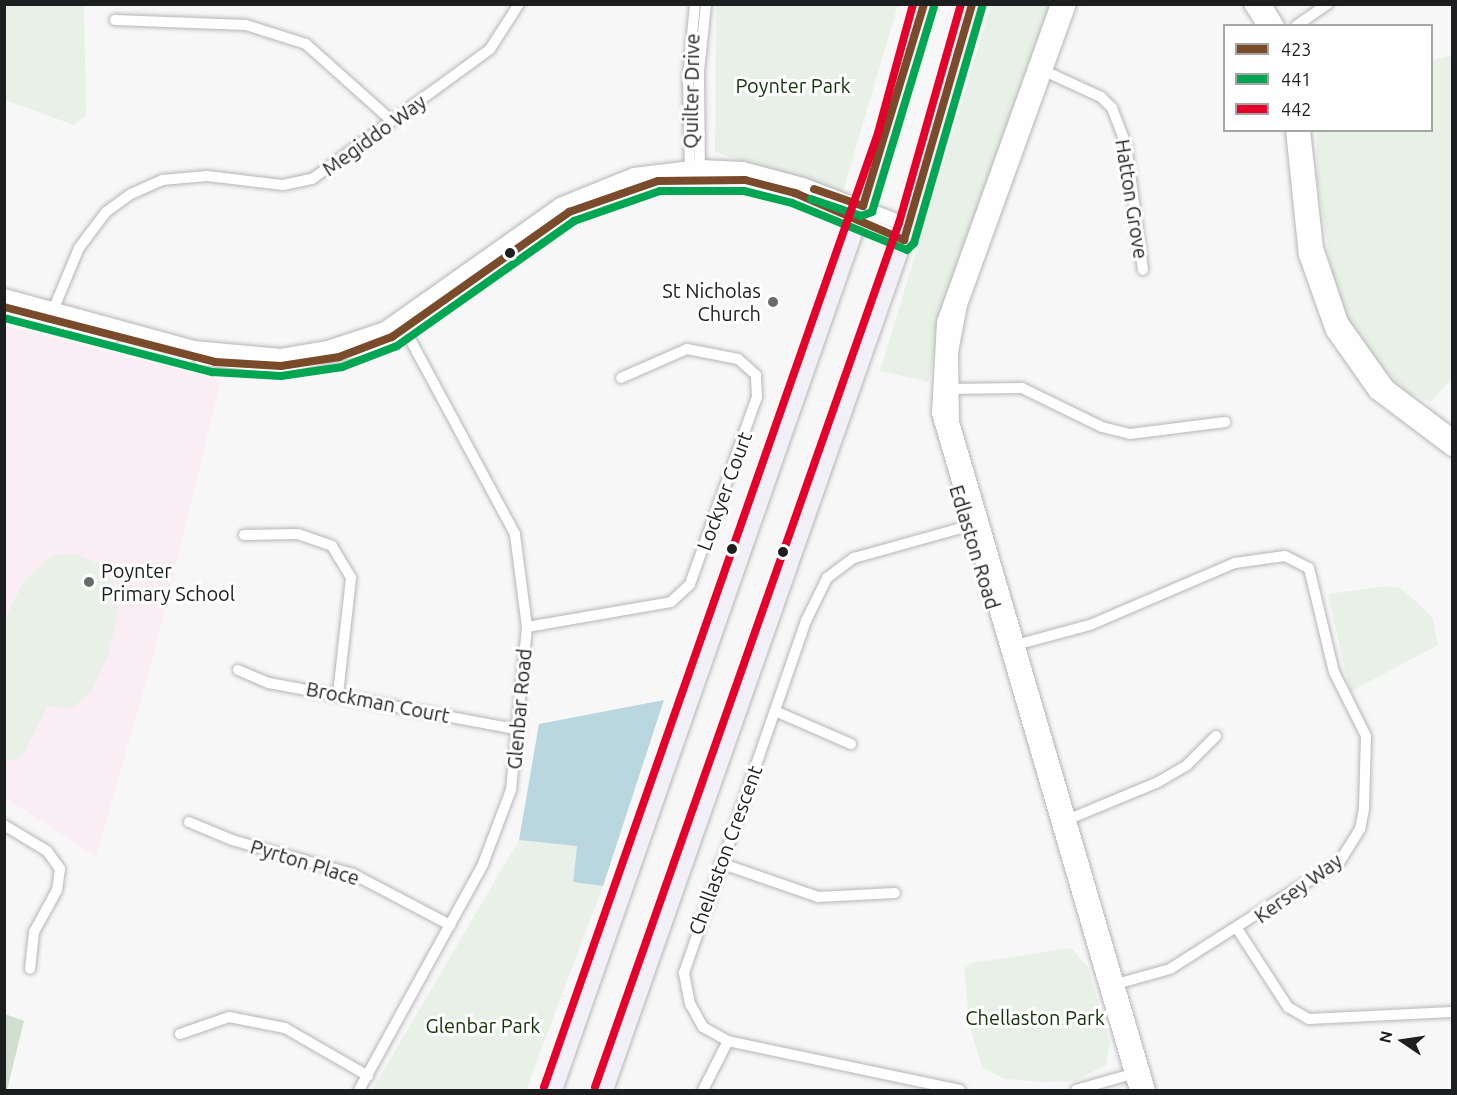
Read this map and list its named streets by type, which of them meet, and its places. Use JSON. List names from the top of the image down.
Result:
{
  "streets": {
    "street": [
      "Quilter Drive",
      "Megiddo Way",
      "Hatton Grove",
      "Lockyer Court",
      "Edlaston Road",
      "Brockman Court",
      "Glenbar Road",
      "Chellaston Crescent",
      "Pyrton Place",
      "Kersey Way"
    ]
  },
  "crossings": [
    ["Hatton Grove", "Edlaston Road"],
    ["Lockyer Court", "Glenbar Road"],
    ["Edlaston Road", "Chellaston Crescent"],
    ["Edlaston Road", "Kersey Way"],
    ["Brockman Court", "Glenbar Road"],
    ["Glenbar Road", "Pyrton Place"]
  ],
  "parks": ["Poynter Park", "Chellaston Park", "Glenbar Park"],
  "places": ["St Nicholas Church", "Poynter Primary School"],
  "lines": ["transit line 423", "transit line 442", "transit line 441"],
  "legend": ["423", "441", "442"],
  "north": "left"
}
